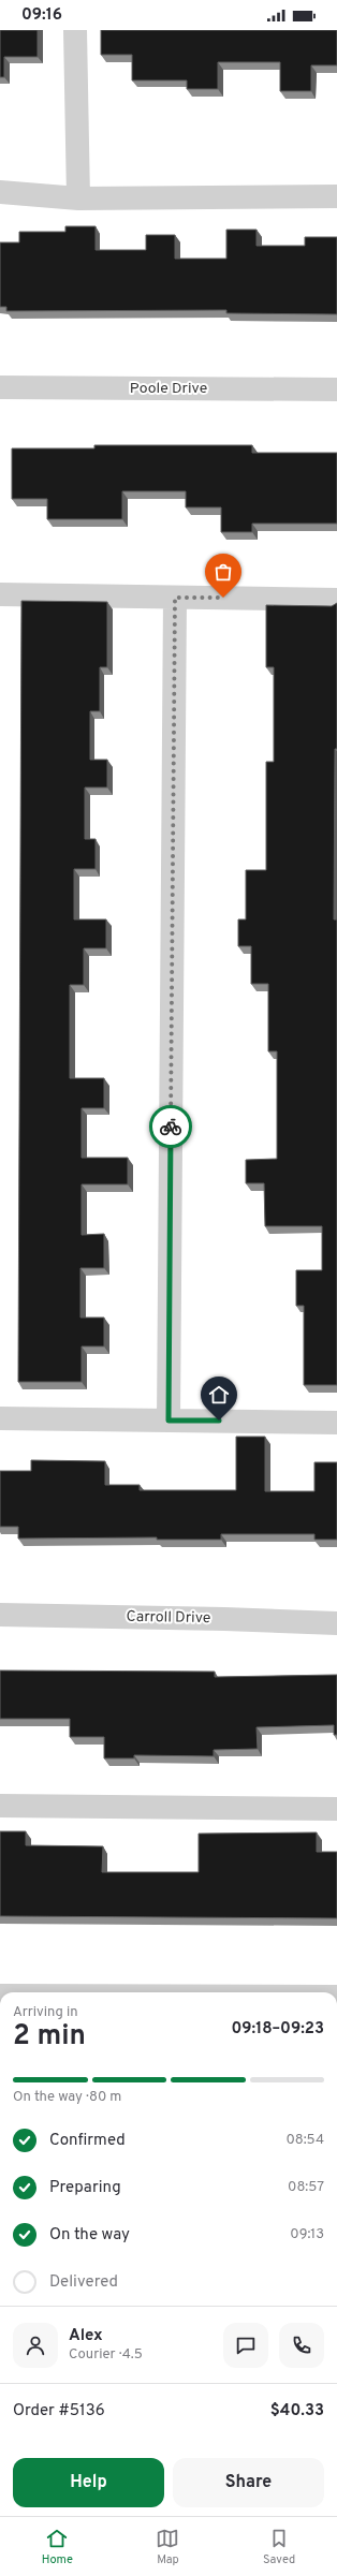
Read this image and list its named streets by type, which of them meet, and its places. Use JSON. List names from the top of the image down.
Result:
{
  "streets": {
    "street": ["Poole Drive", "Carroll Drive"]
  },
  "page": {
    "status": "09:16",
    "heading": ["2 min", "Arriving in", "09:18–09:23"],
    "panel": [
      "Alex",
      "Courier · 4.5",
      "Order #5136",
      "$40.33"
    ],
    "bar": "On the way · 80 m",
    "list": [
      ["Confirmed", "08:54"],
      ["Preparing", "08:57"],
      ["On the way", "09:13"],
      "Delivered"
    ],
    "buttons": ["Help", "Share"],
    "tabs": ["Home", "Map", "Saved"]
  }
}
